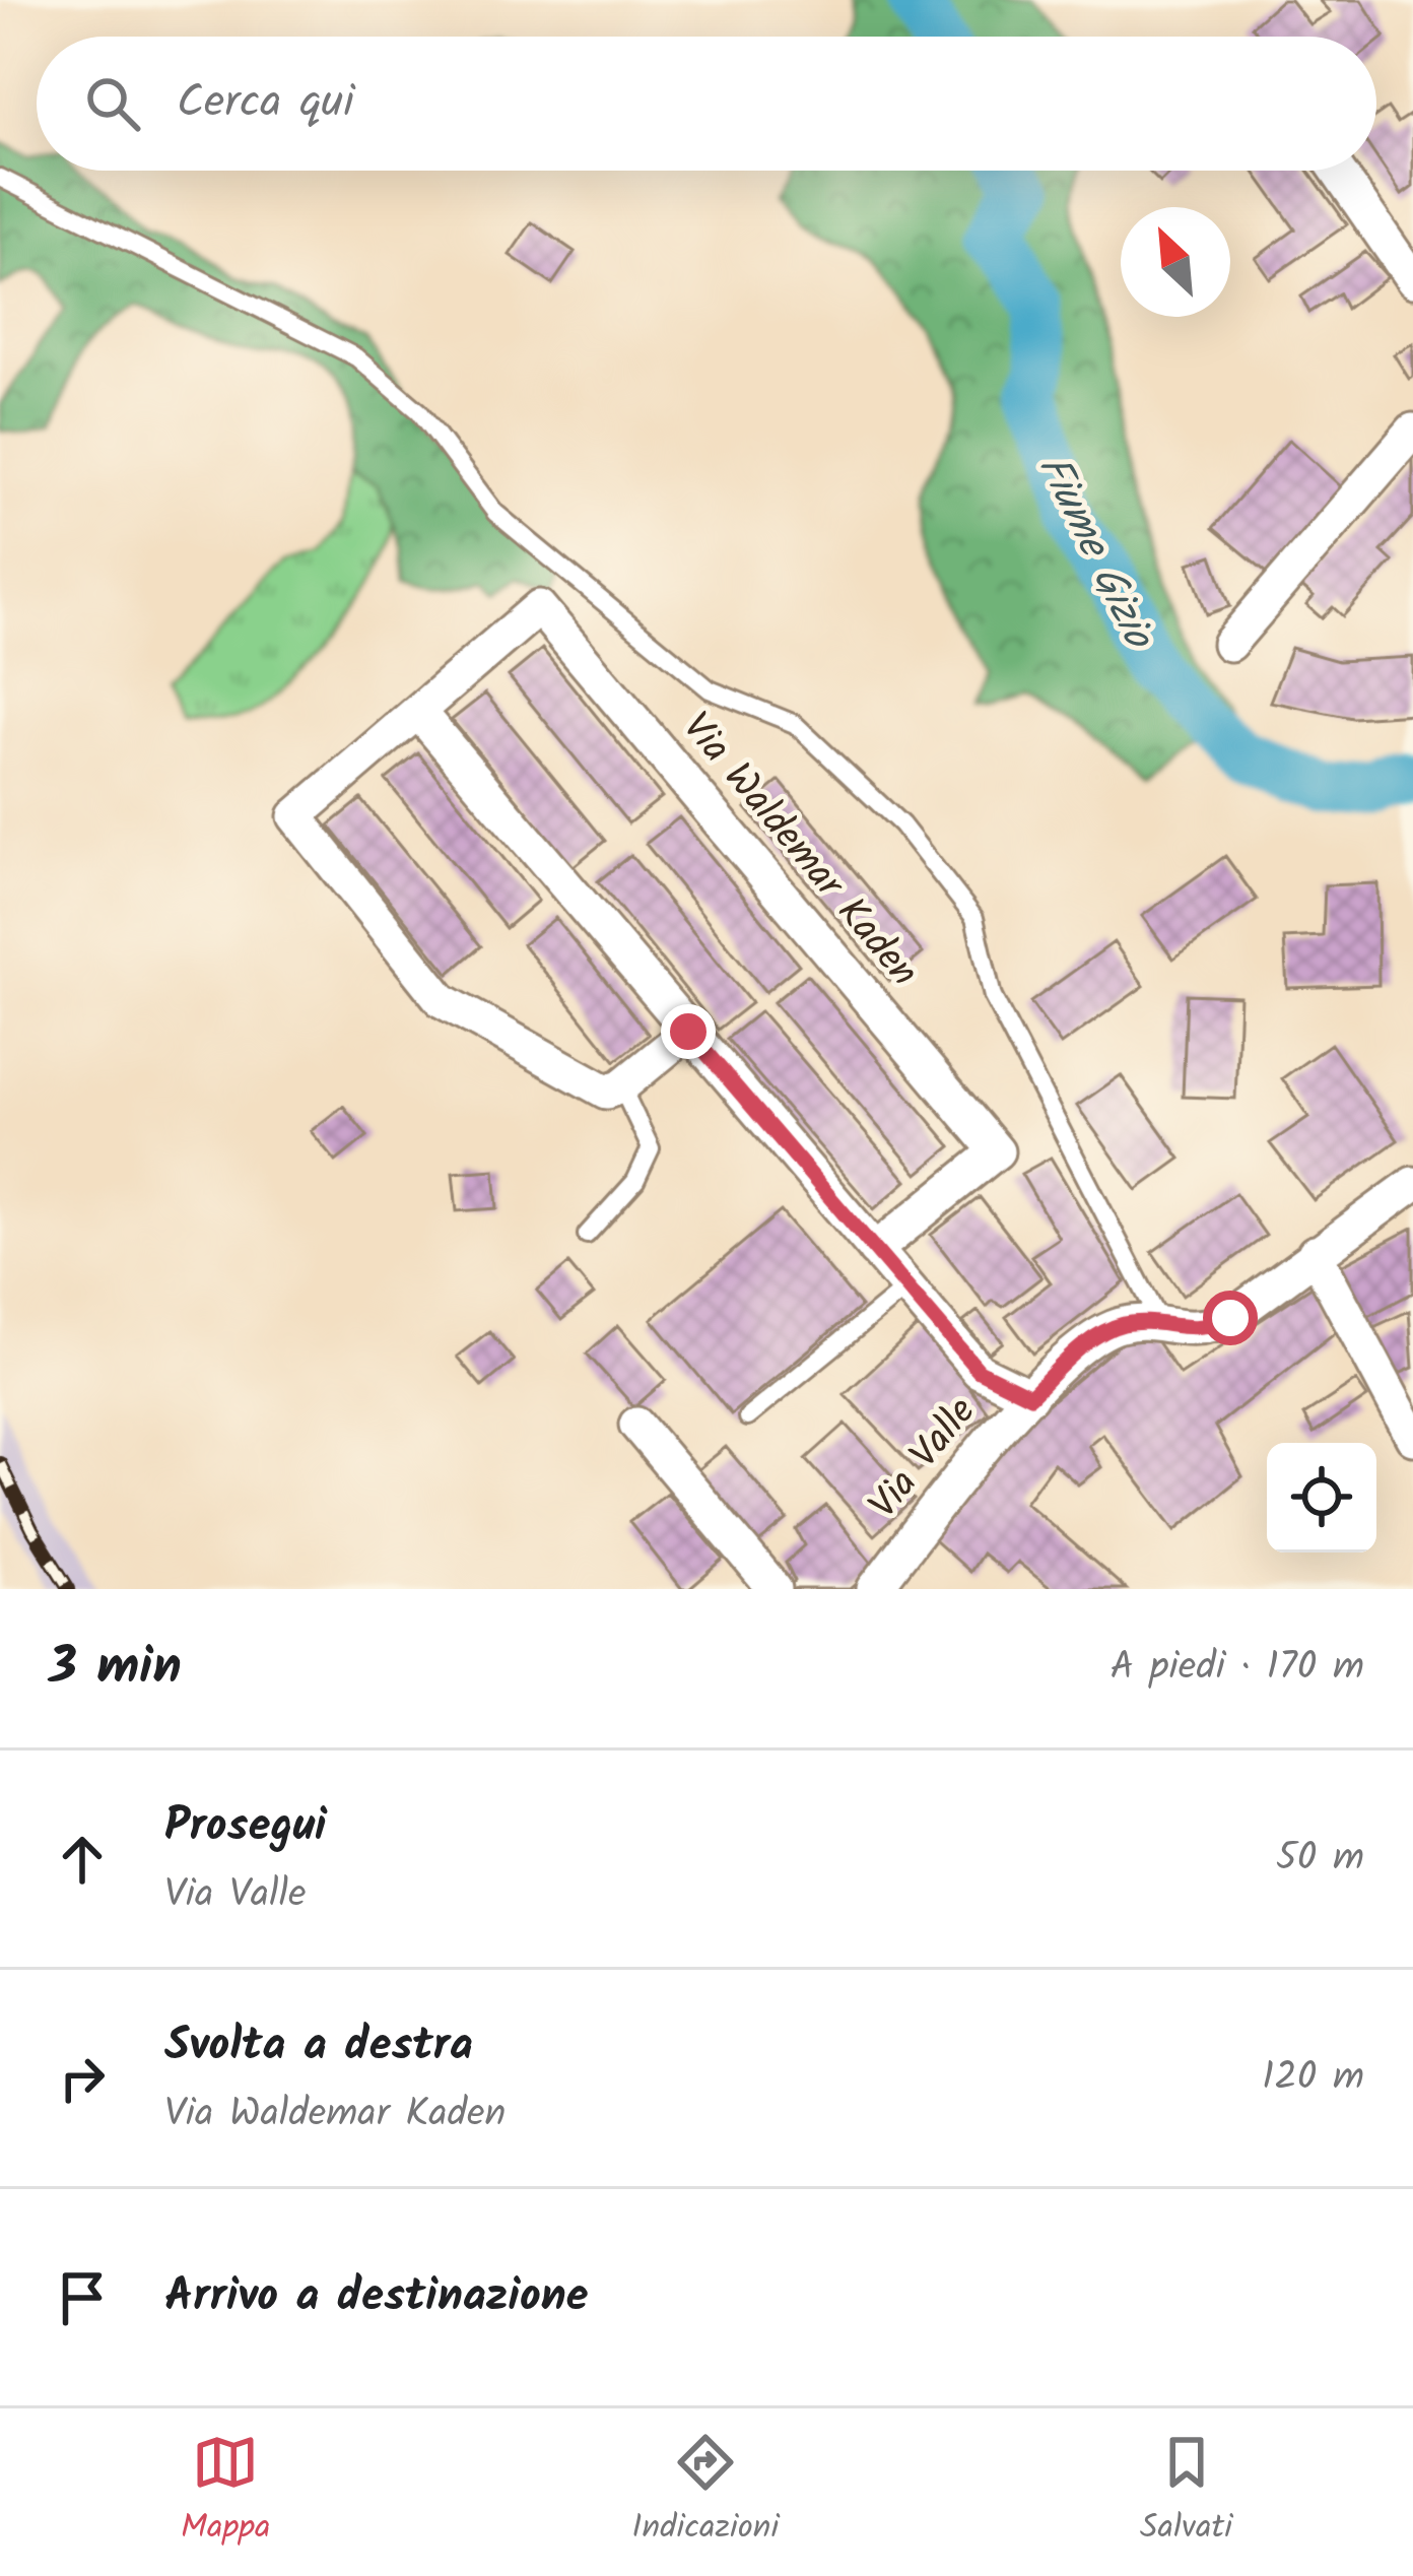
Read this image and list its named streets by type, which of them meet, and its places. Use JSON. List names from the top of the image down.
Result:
{
  "streets": {
    "street": ["Via Waldemar Kaden", "Via Valle"]
  },
  "water": ["Fiume Gizio"],
  "north": "top left",
  "page": {
    "search": "Cerca qui",
    "heading": ["3 min", "A piedi · 170 m"],
    "list": [
      ["Prosegui", "Via Valle", "50 m"],
      ["Svolta a destra", "Via Waldemar Kaden", "120 m"],
      "Arrivo a destinazione"
    ],
    "nav": ["Mappa", "Indicazioni", "Salvati"]
  }
}
